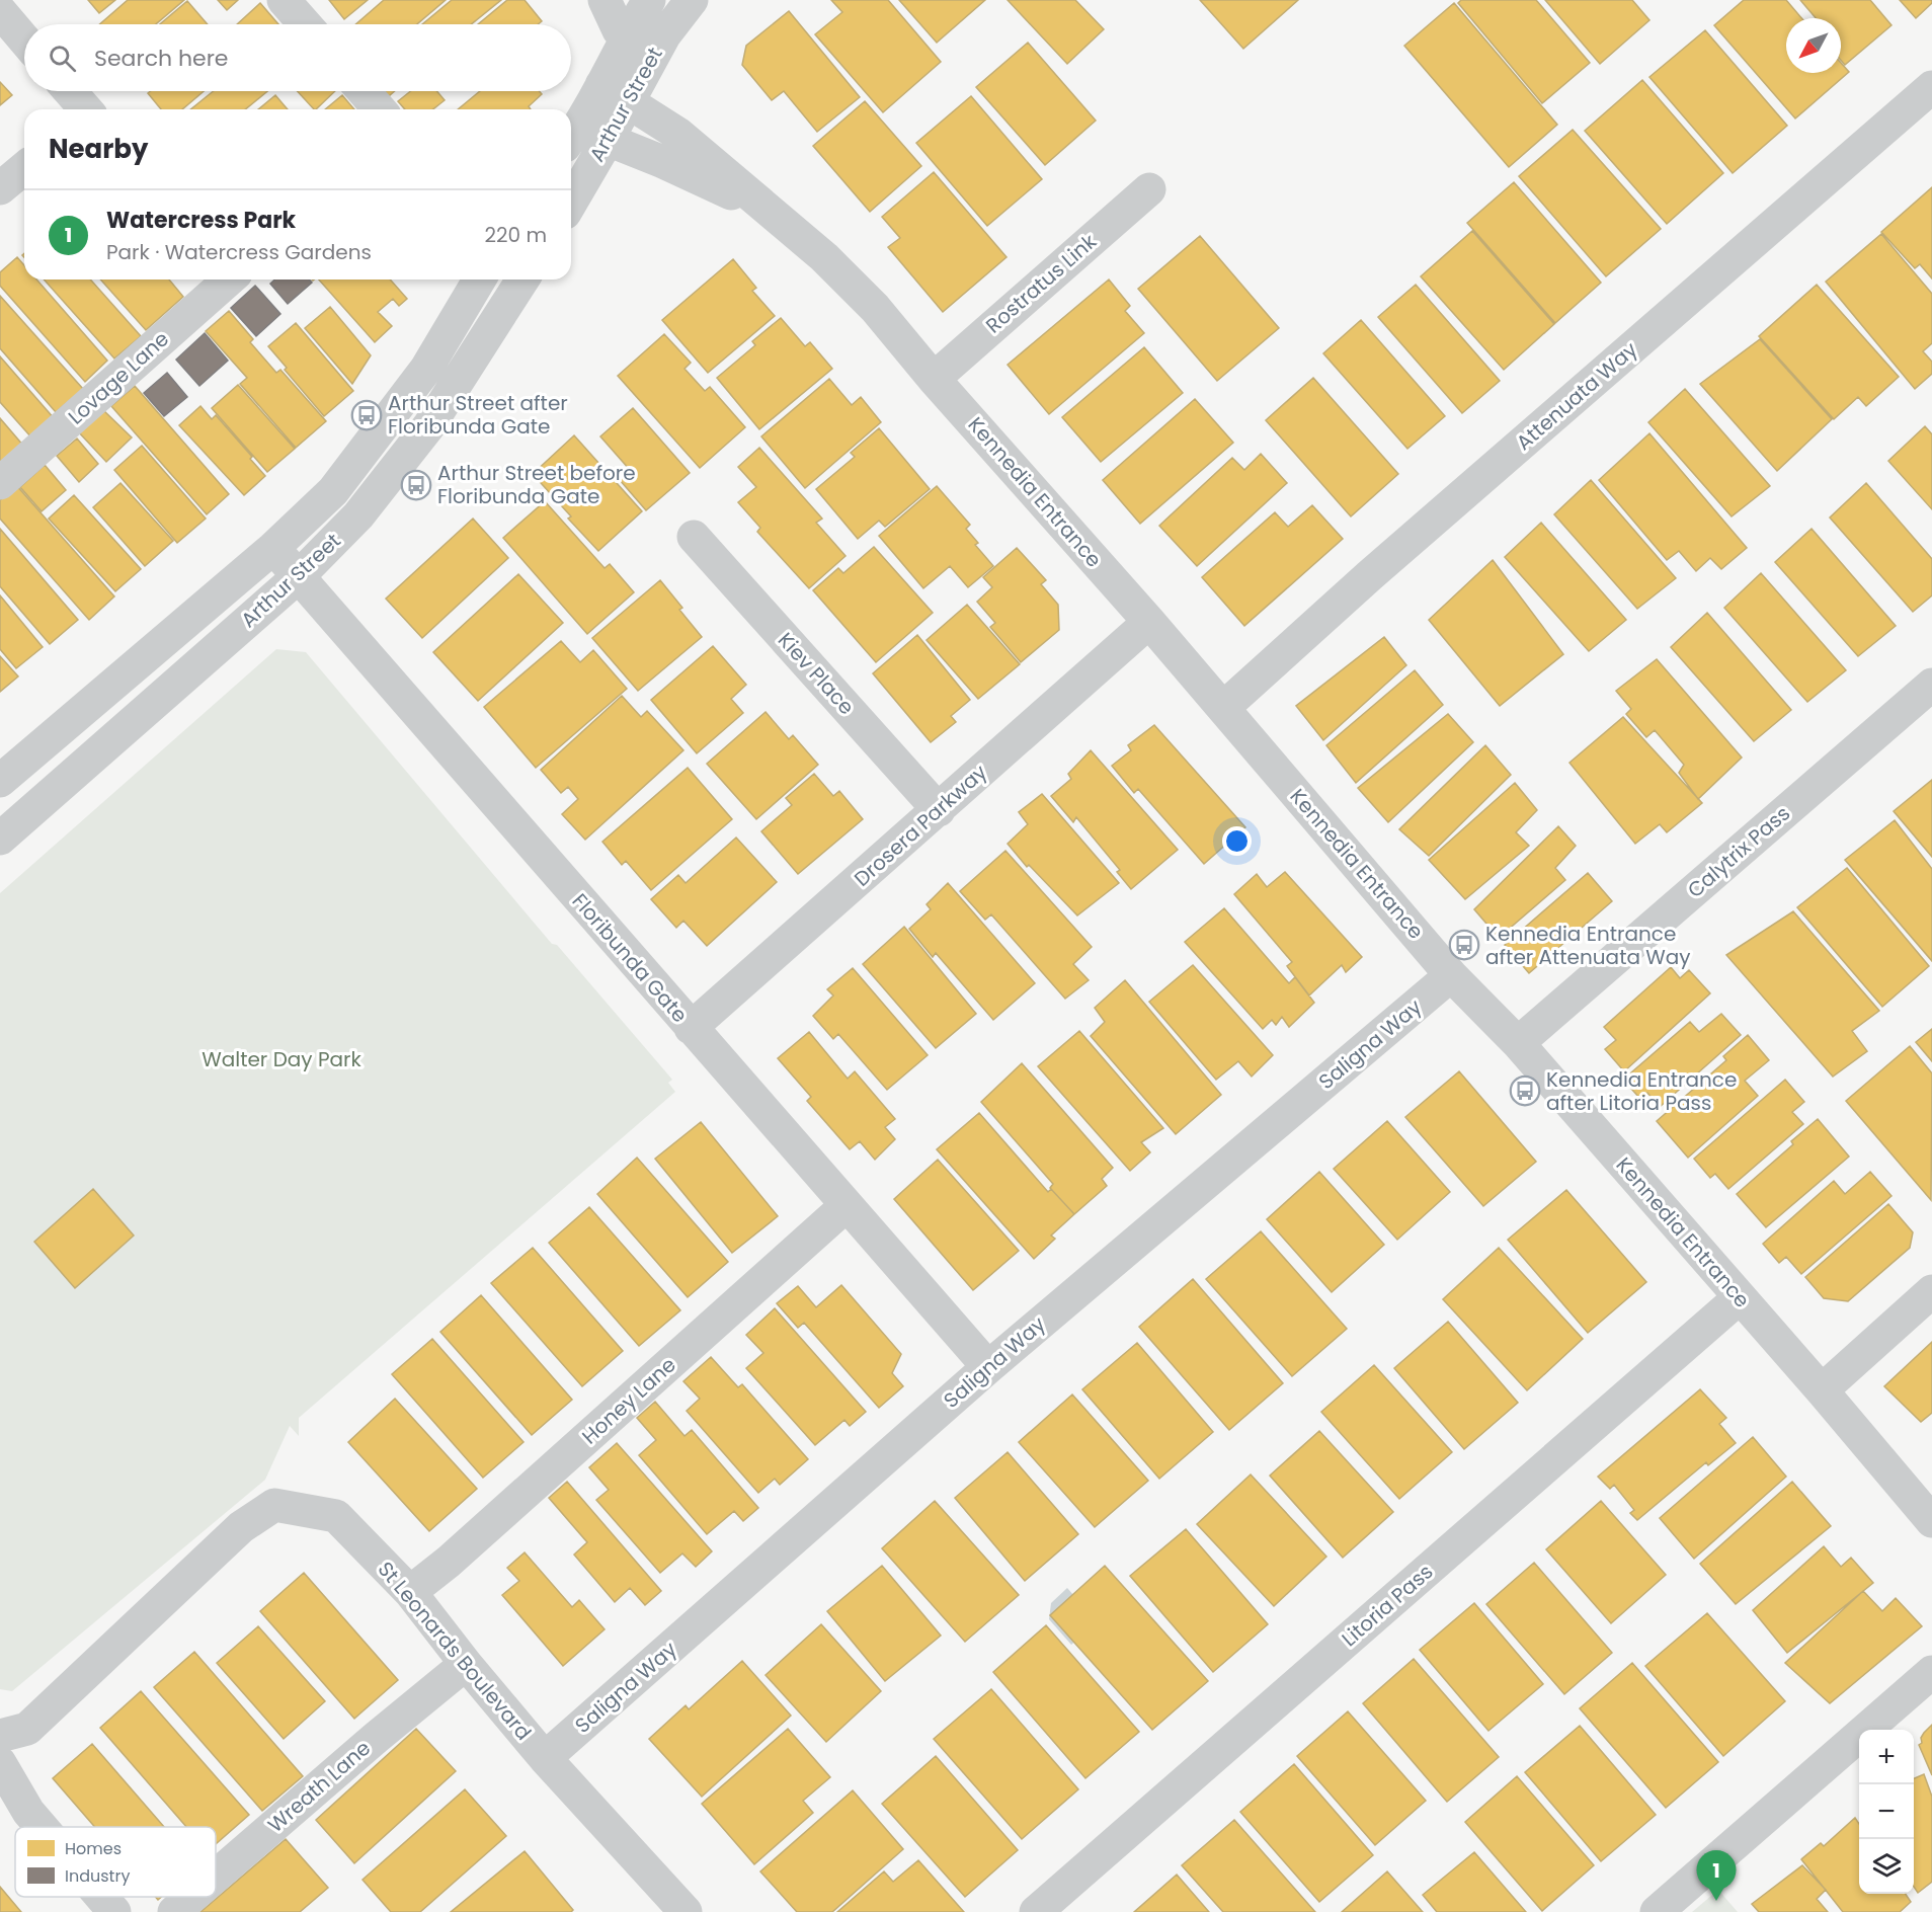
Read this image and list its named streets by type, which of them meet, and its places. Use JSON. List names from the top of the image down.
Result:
{
  "streets": {
    "street": [
      "Arthur Street",
      "Rostratus Link",
      "Lovage Lane",
      "Attenuata Way",
      "Kennedia Entrance",
      "Kiev Place",
      "Drosera Parkway",
      "Calytrix Pass",
      "Floribunda Gate",
      "Saligna Way",
      "Honey Lane",
      "Litoria Pass",
      "St Leonards Boulevard",
      "Wreath Lane"
    ]
  },
  "crossings": [
    ["Arthur Street", "Kennedia Entrance"],
    ["Arthur Street", "Floribunda Gate"],
    ["Rostratus Link", "Kennedia Entrance"],
    ["Attenuata Way", "Kennedia Entrance"],
    ["Kennedia Entrance", "Drosera Parkway"],
    ["Kennedia Entrance", "Calytrix Pass"],
    ["Kennedia Entrance", "Saligna Way"],
    ["Kennedia Entrance", "Litoria Pass"],
    ["Kiev Place", "Drosera Parkway"],
    ["Drosera Parkway", "Floribunda Gate"],
    ["Floribunda Gate", "Saligna Way"],
    ["Floribunda Gate", "Honey Lane"],
    ["Saligna Way", "St Leonards Boulevard"],
    ["Honey Lane", "St Leonards Boulevard"],
    ["St Leonards Boulevard", "Wreath Lane"]
  ],
  "parks": ["Walter Day Park"],
  "places": {
    "bus stop": [
      "Arthur Street after Floribunda Gate",
      "Arthur Street before Floribunda Gate",
      "Kennedia Entrance after Attenuata Way",
      "Kennedia Entrance after Litoria Pass"
    ]
  },
  "legend": ["Homes", "Industry"],
  "north": "bottom left",
  "page": {
    "search": "Search here",
    "heading": "Nearby",
    "list": [
      {
        "mark": "1",
        "name": "Watercress Park",
        "note": "Park · Watercress Gardens",
        "value": "220 m"
      }
    ],
    "map_buttons": ["+", "−"],
    "pins": "1"
  }
}
